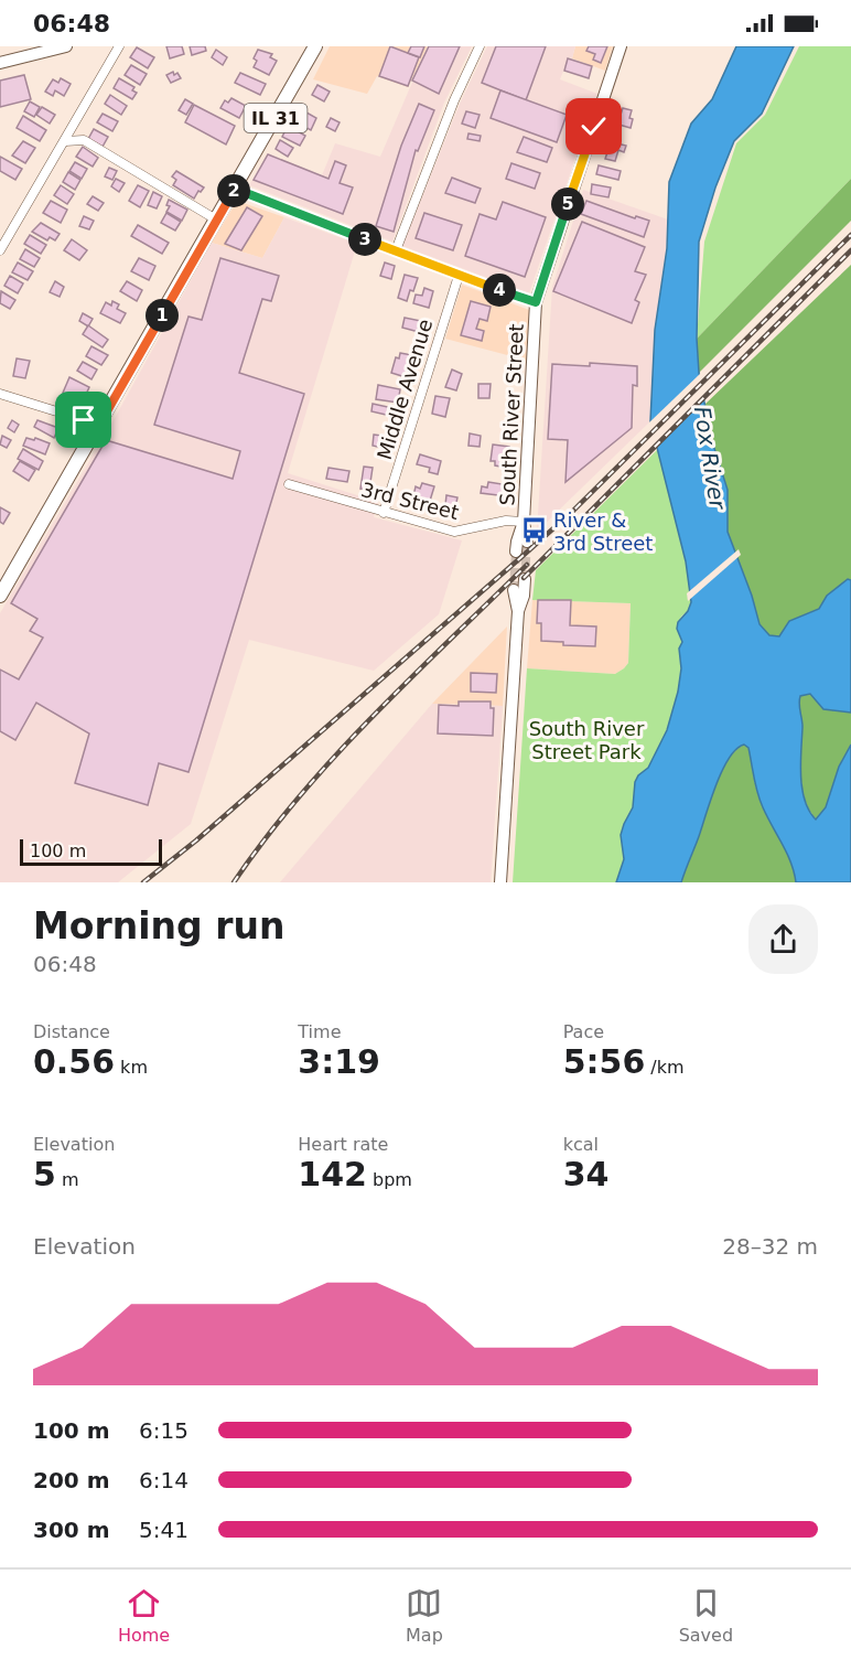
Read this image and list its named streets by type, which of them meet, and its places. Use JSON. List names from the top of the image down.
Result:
{
  "streets": {
    "main road": ["IL 31"],
    "street": ["Middle Avenue", "South River Street", "3rd Street"]
  },
  "crossings": [
    ["Middle Avenue", "3rd Street"],
    ["South River Street", "3rd Street"]
  ],
  "water": ["Fox River"],
  "parks": ["South River Street Park"],
  "places": {
    "bus stop": ["River & 3rd Street"]
  },
  "scale_bar": "100 m",
  "page": {
    "status": "06:48",
    "pins": [
      "2",
      "5",
      "3",
      "4",
      "1"
    ],
    "scale": "100 m",
    "heading": ["Morning run", "06:48"],
    "stats": [
      ["Distance", "0.56 km"],
      ["Time", "3:19"],
      ["Pace", "5:56 /km"],
      ["Elevation", "5 m"],
      ["Heart rate", "142 bpm"],
      ["kcal", "34"]
    ],
    "chart": ["Elevation", "28–32 m"],
    "list": [
      {
        "name": "100 m",
        "note": "6:15"
      },
      {
        "name": "200 m",
        "note": "6:14"
      },
      {
        "name": "300 m",
        "note": "5:41"
      }
    ],
    "tabs": ["Home", "Map", "Saved"]
  }
}
